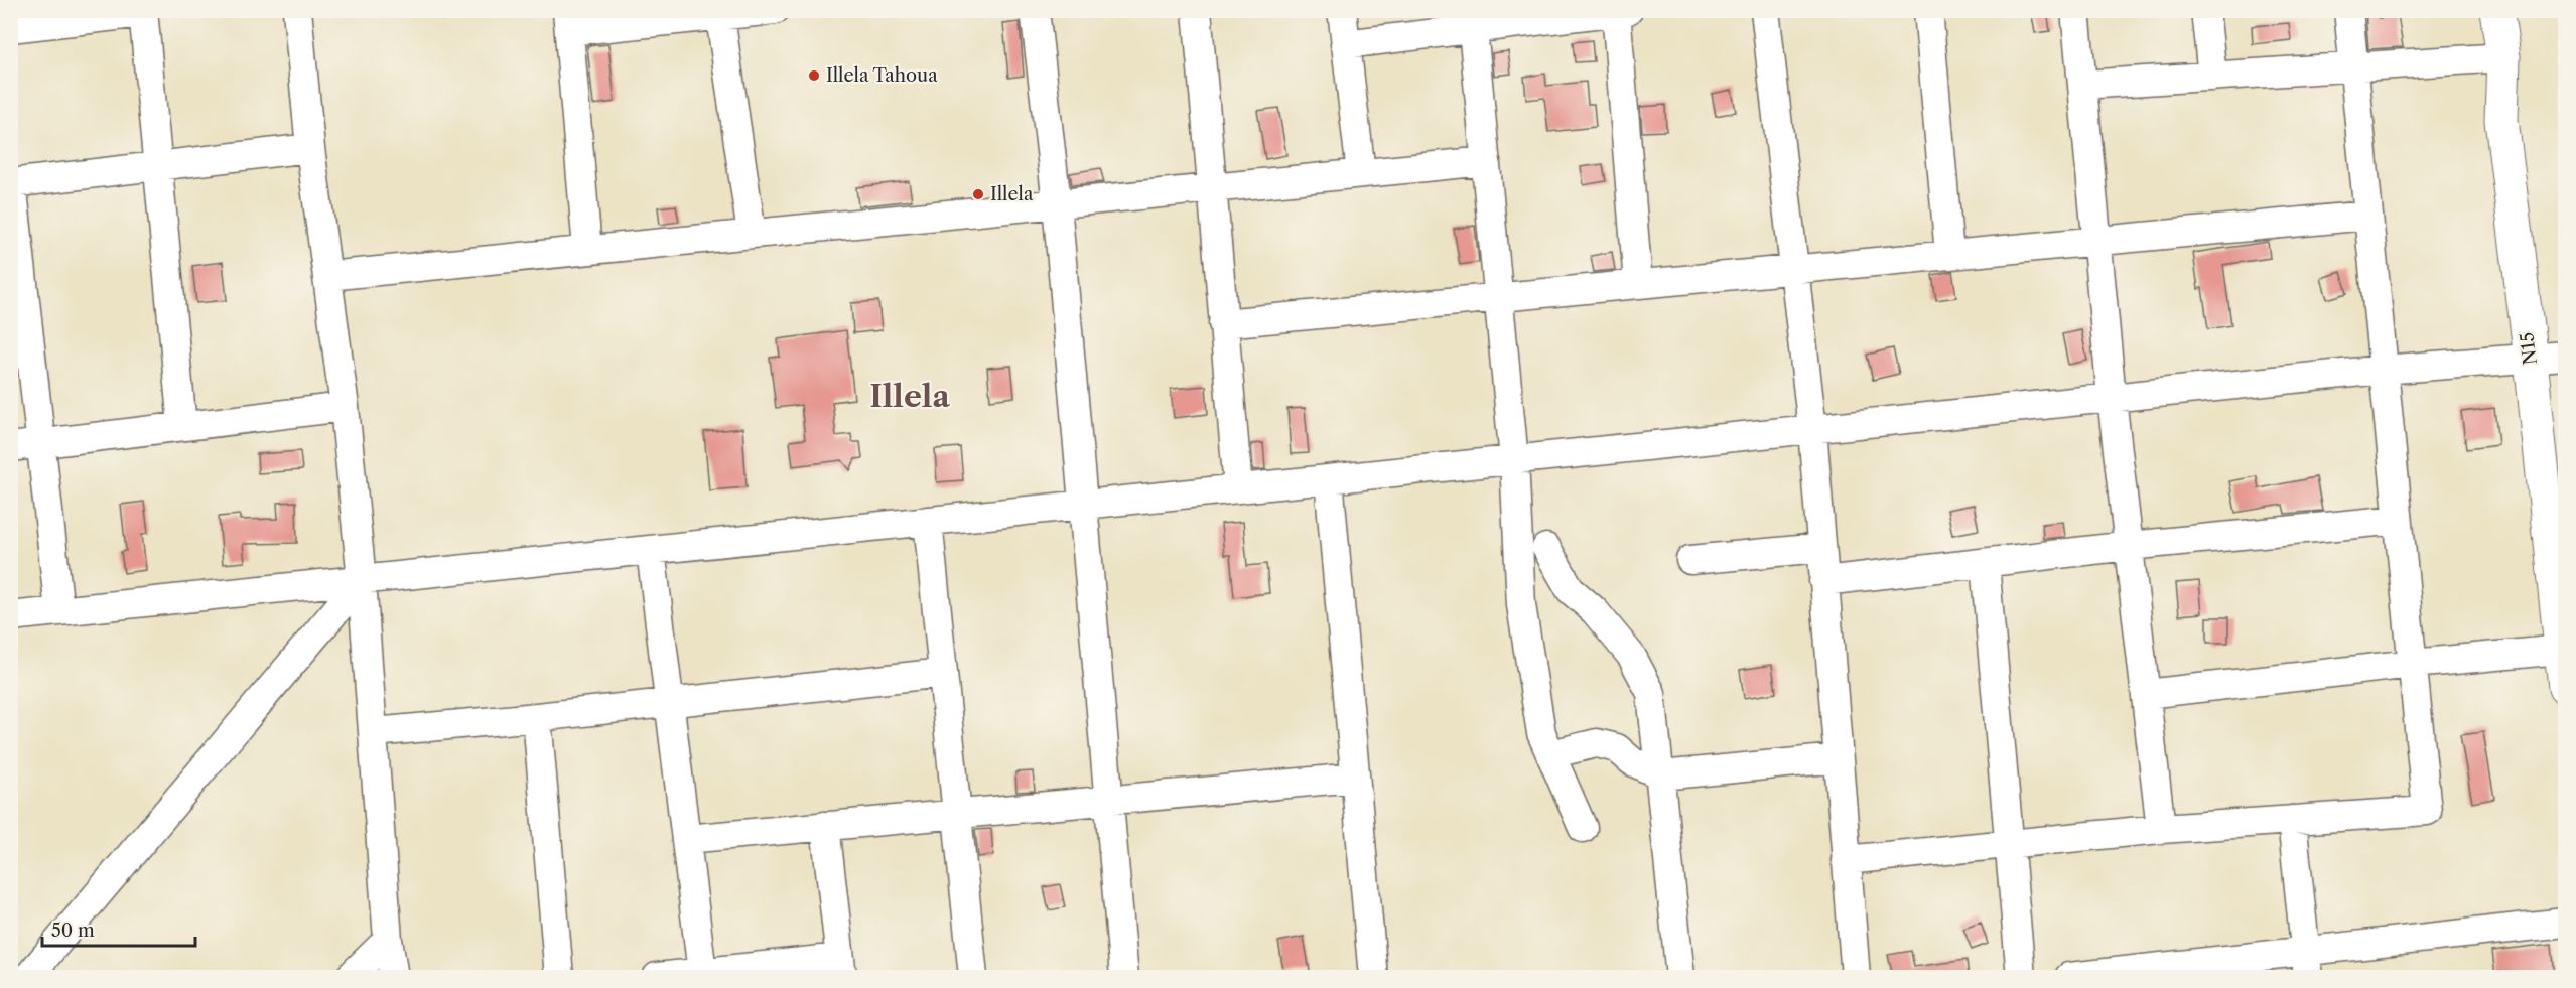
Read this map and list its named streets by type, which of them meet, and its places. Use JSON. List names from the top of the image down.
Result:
{
  "streets": {
    "main road": ["N15"]
  },
  "districts": ["Illela"],
  "places": ["Illela Tahoua", "Illela"],
  "scale_bar": "50 m"
}
